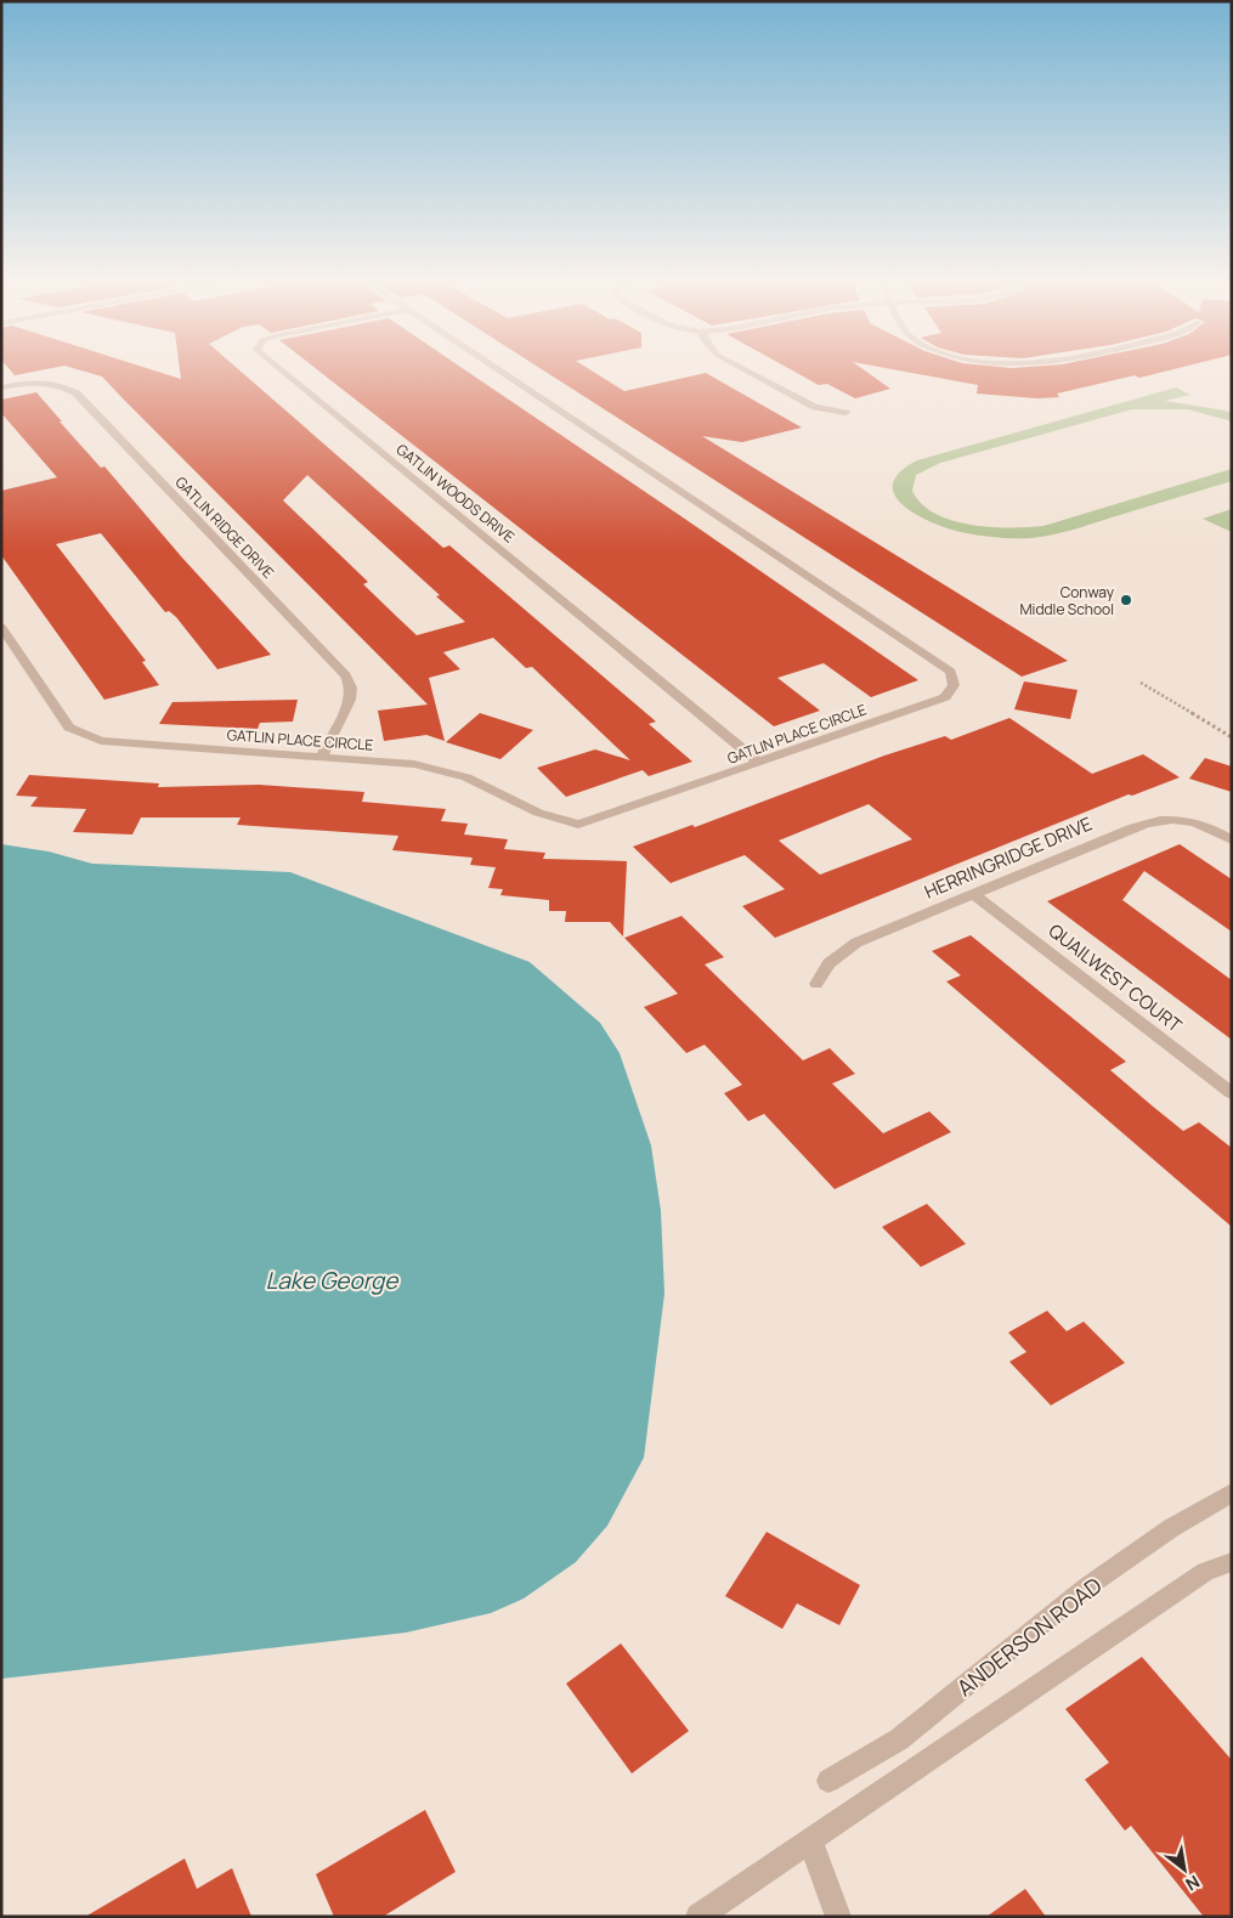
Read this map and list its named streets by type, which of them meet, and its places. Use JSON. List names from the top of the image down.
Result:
{
  "streets": {
    "street": [
      "GATLIN WOODS DRIVE",
      "GATLIN RIDGE DRIVE",
      "GATLIN PLACE CIRCLE",
      "HERRINGRIDGE DRIVE",
      "QUAILWEST COURT",
      "ANDERSON ROAD"
    ]
  },
  "crossings": [
    ["GATLIN WOODS DRIVE", "GATLIN PLACE CIRCLE"],
    ["GATLIN RIDGE DRIVE", "GATLIN PLACE CIRCLE"],
    ["HERRINGRIDGE DRIVE", "QUAILWEST COURT"]
  ],
  "water": ["Lake George"],
  "places": ["Conway Middle School"],
  "north": "bottom right"
}
